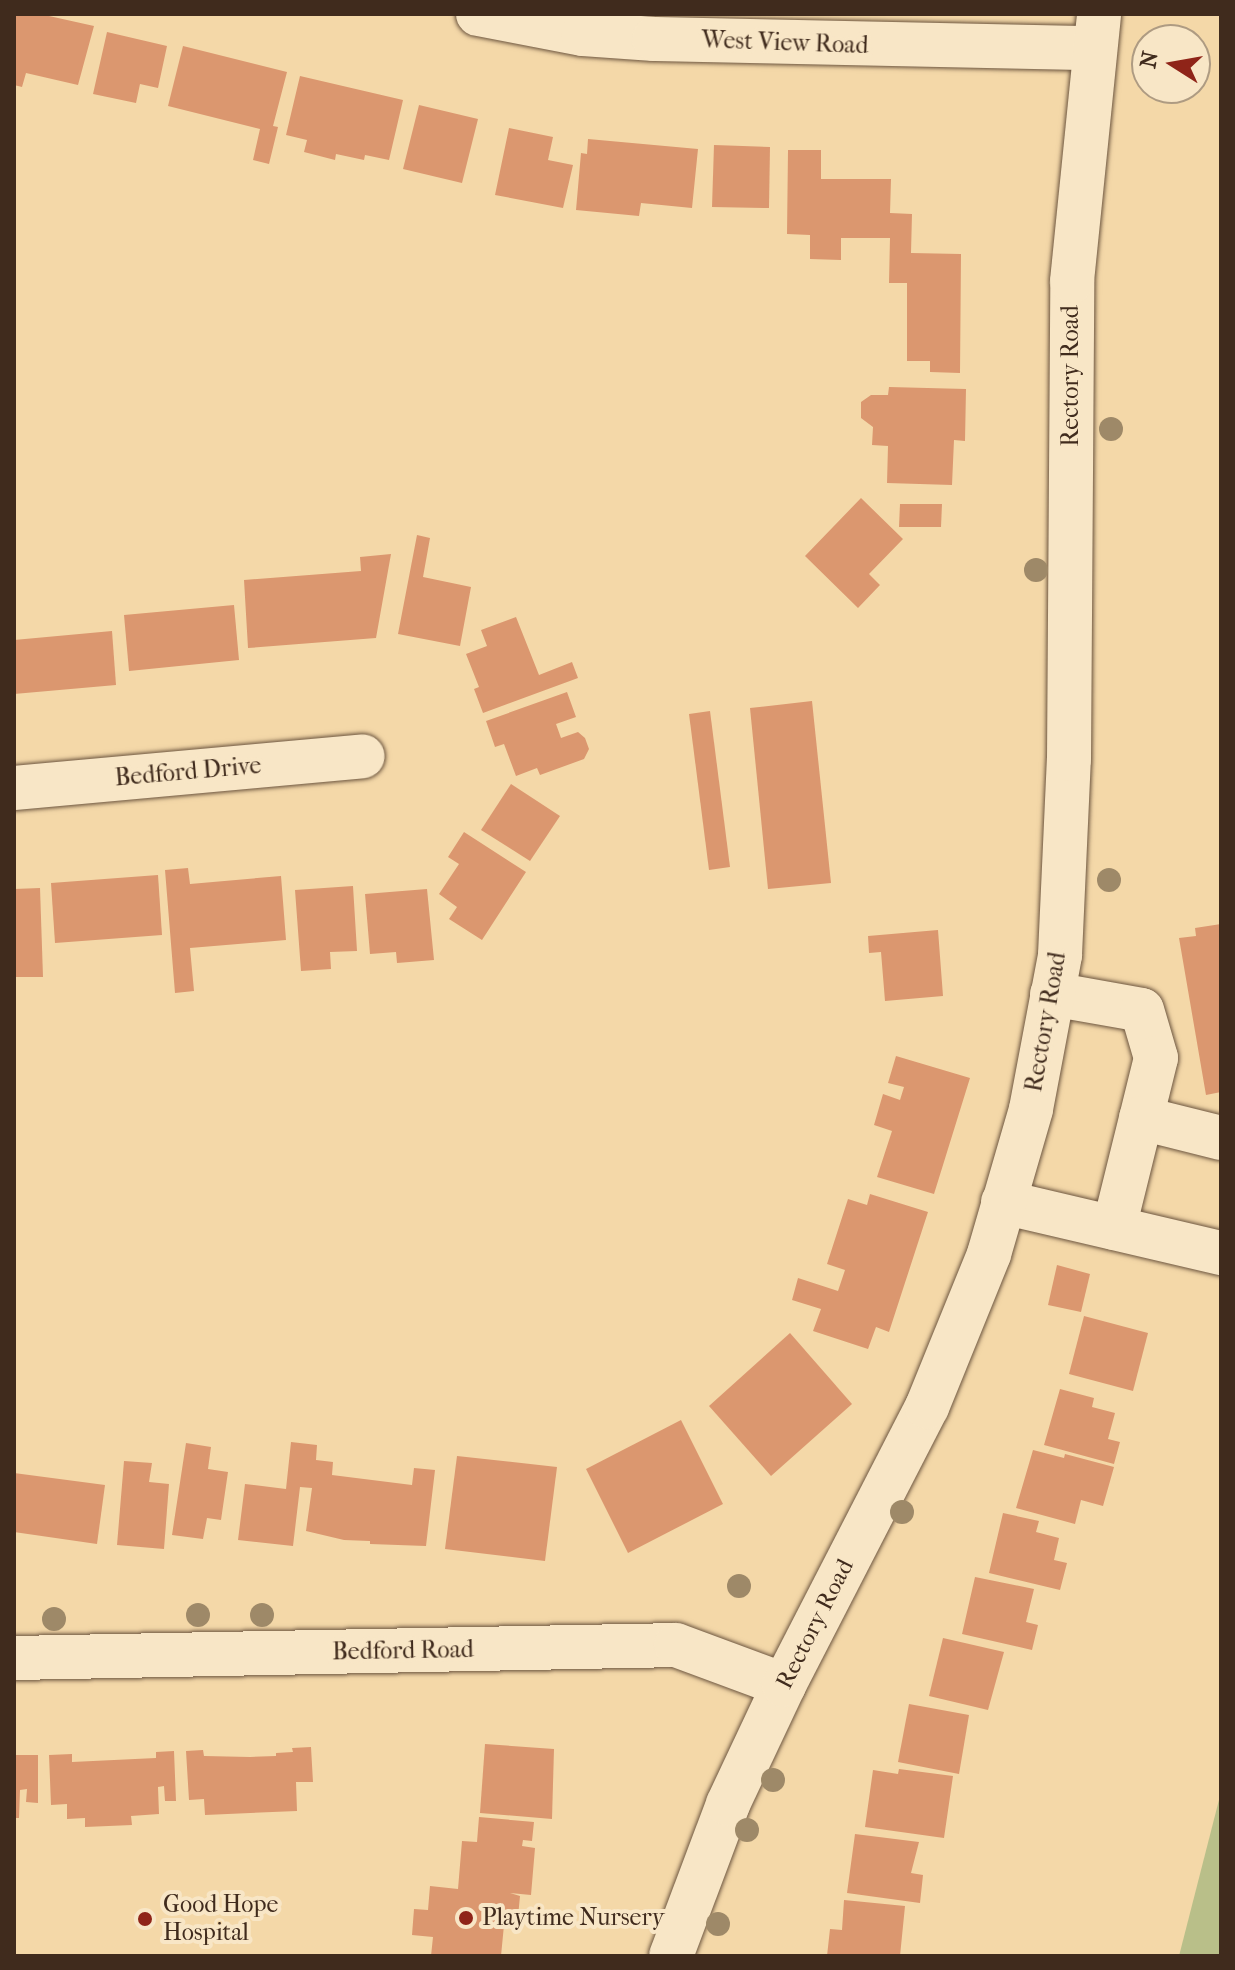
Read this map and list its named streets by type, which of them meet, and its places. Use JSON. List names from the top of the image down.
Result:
{
  "streets": {
    "street": [
      "West View Road",
      "Rectory Road",
      "Bedford Drive",
      "Bedford Road"
    ]
  },
  "crossings": [
    ["West View Road", "Rectory Road"],
    ["Rectory Road", "Bedford Road"]
  ],
  "places": ["Playtime Nursery", "Good Hope Hospital"],
  "north": "left"
}
